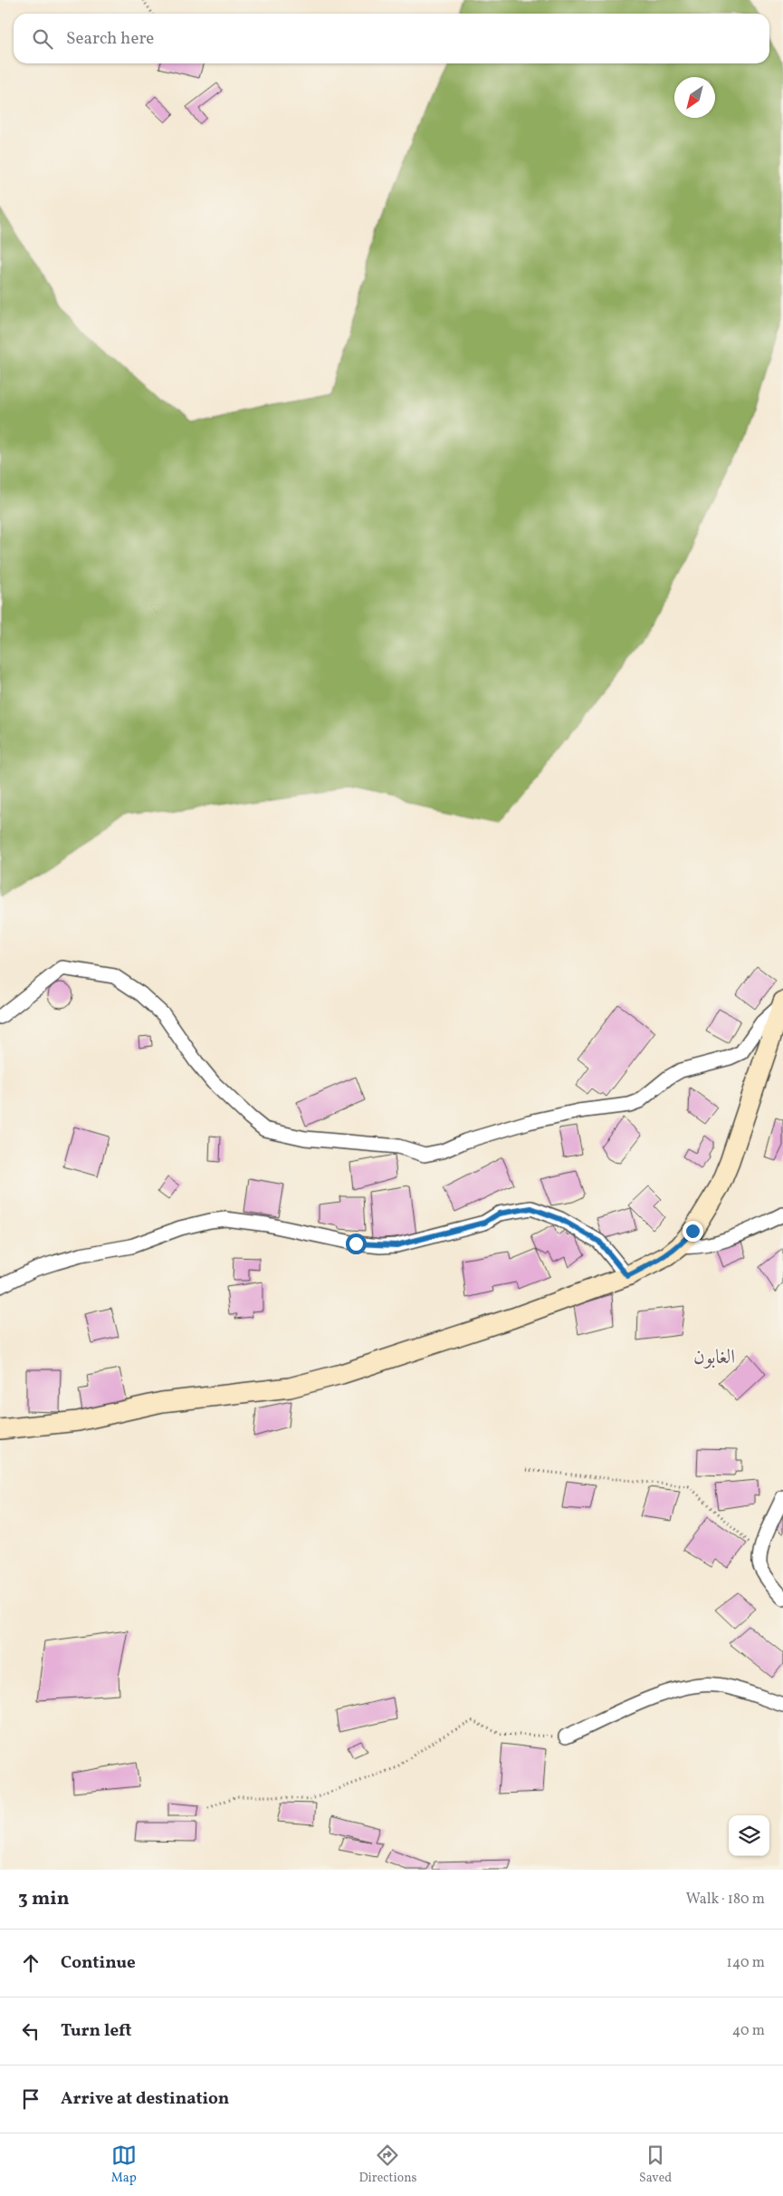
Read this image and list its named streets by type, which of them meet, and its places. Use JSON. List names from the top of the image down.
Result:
{
  "districts": ["الغابون"],
  "north": "bottom left",
  "page": {
    "search": "Search here",
    "heading": ["3 min", "Walk · 180 m"],
    "list": [
      ["Continue", "140 m"],
      ["Turn left", "40 m"],
      "Arrive at destination"
    ],
    "nav": ["Map", "Directions", "Saved"]
  }
}
